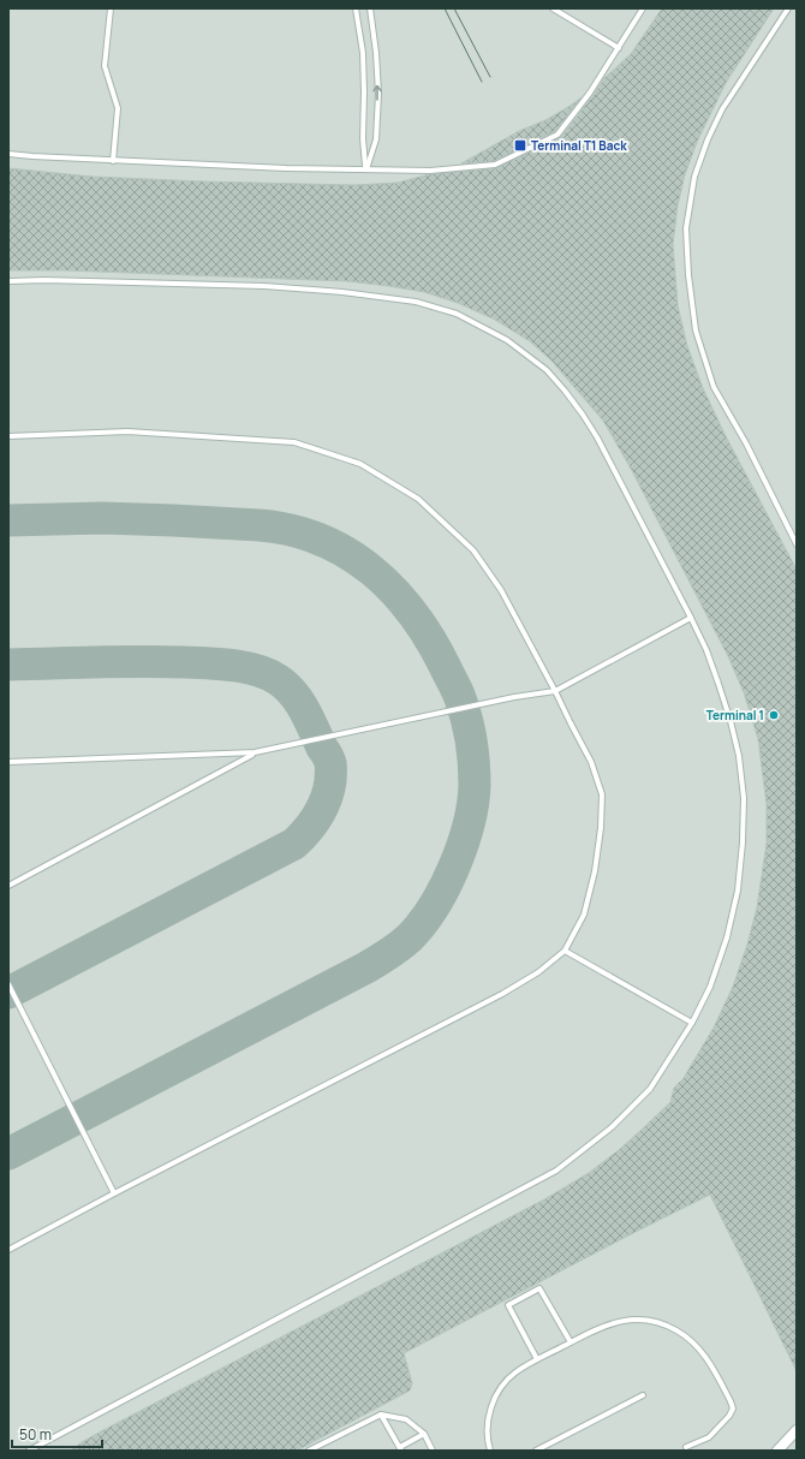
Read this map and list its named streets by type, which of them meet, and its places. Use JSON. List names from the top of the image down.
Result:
{
  "places": {
    "transit": ["Terminal T1 Back"],
    "other": ["Terminal 1"]
  },
  "scale_bar": "50 m"
}
